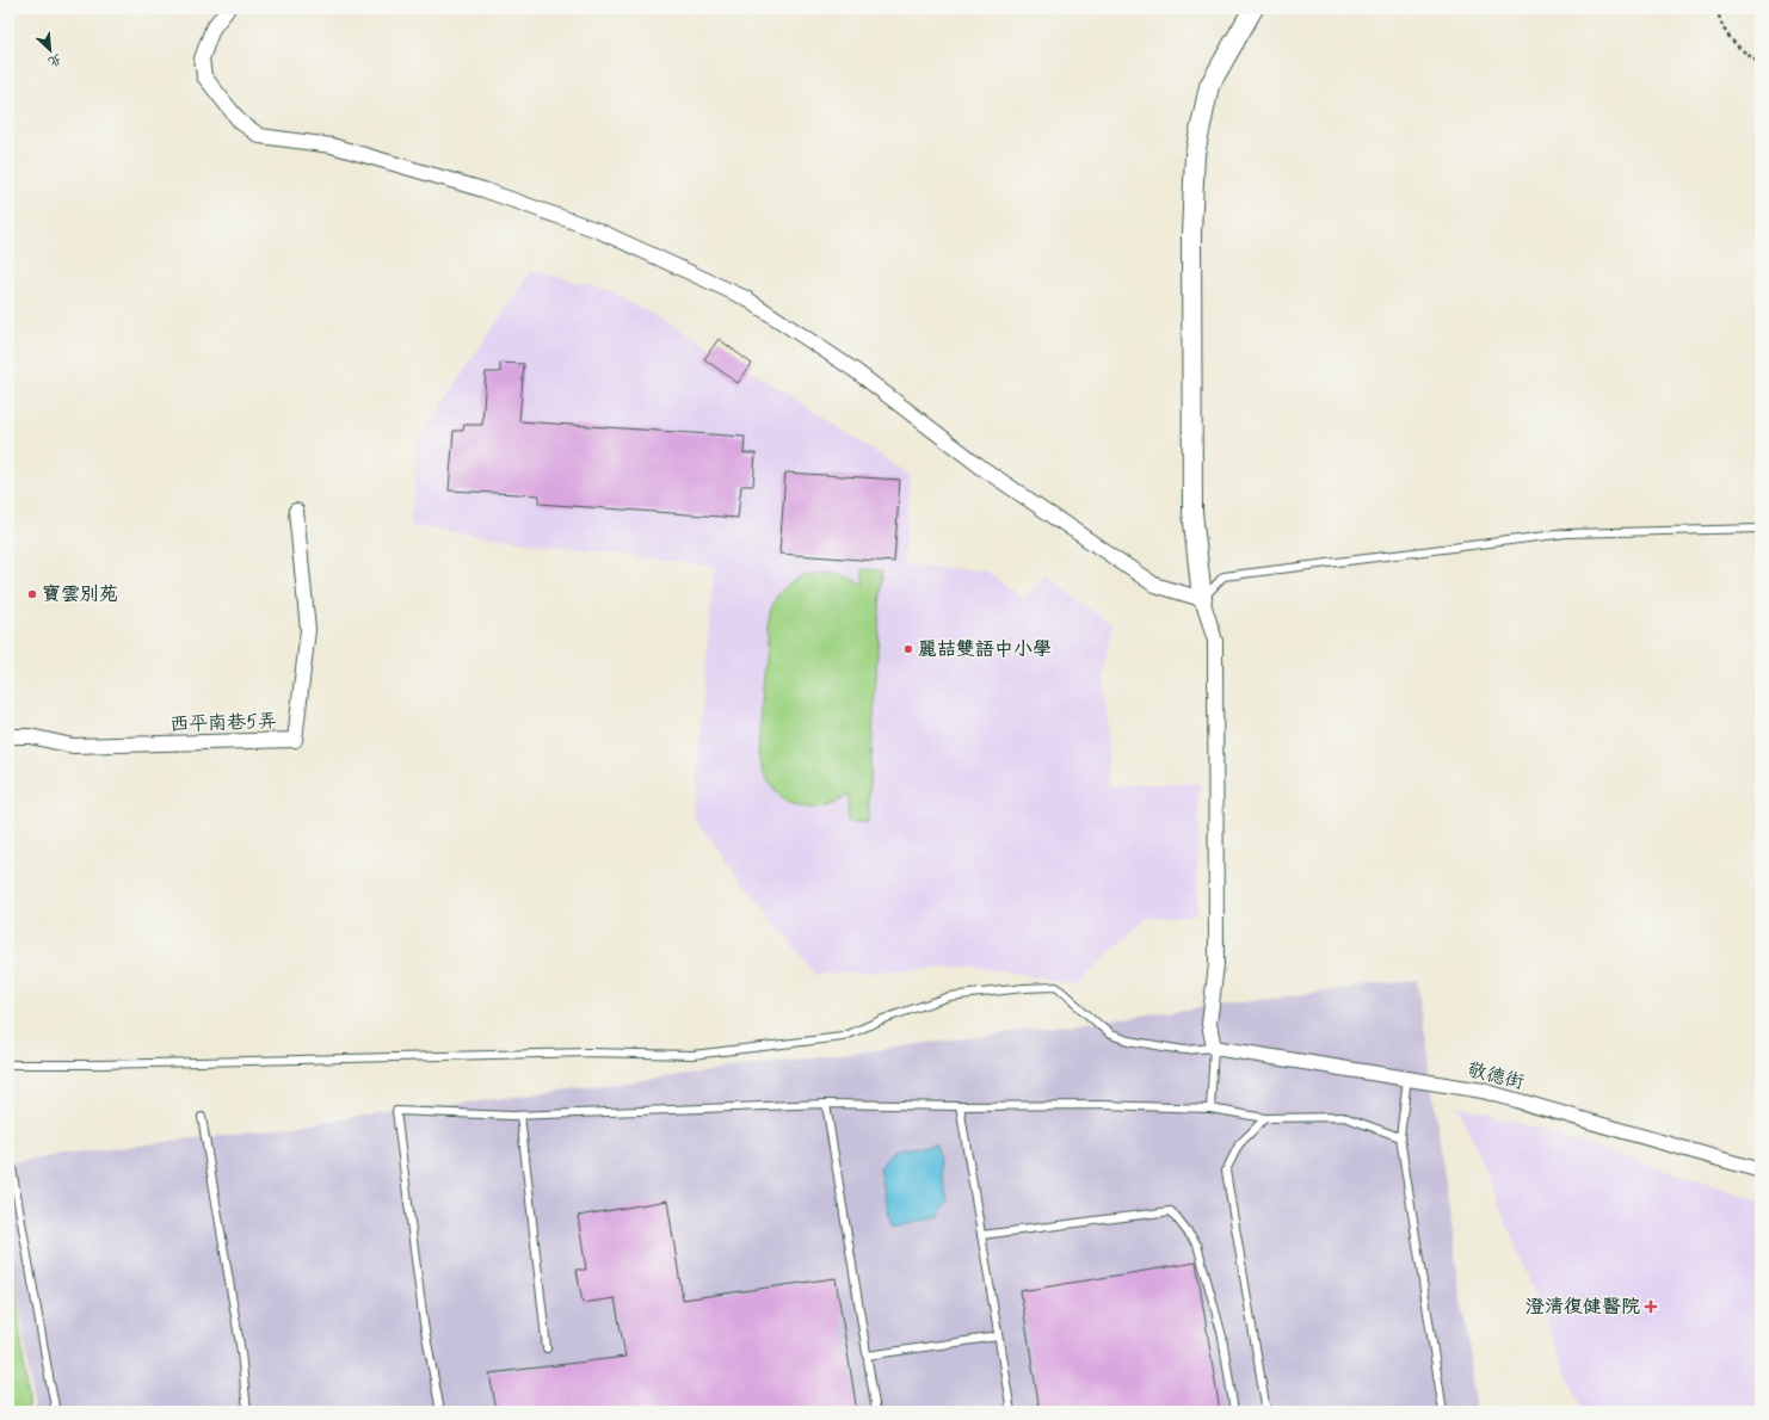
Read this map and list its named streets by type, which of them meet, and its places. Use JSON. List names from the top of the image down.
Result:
{
  "streets": {
    "street": ["西平南巷5弄", "敬德街"]
  },
  "places": {
    "other": ["寶雲別苑", "麗喆雙語中小學"],
    "health": ["澄清復健醫院"]
  },
  "north": "bottom right"
}
